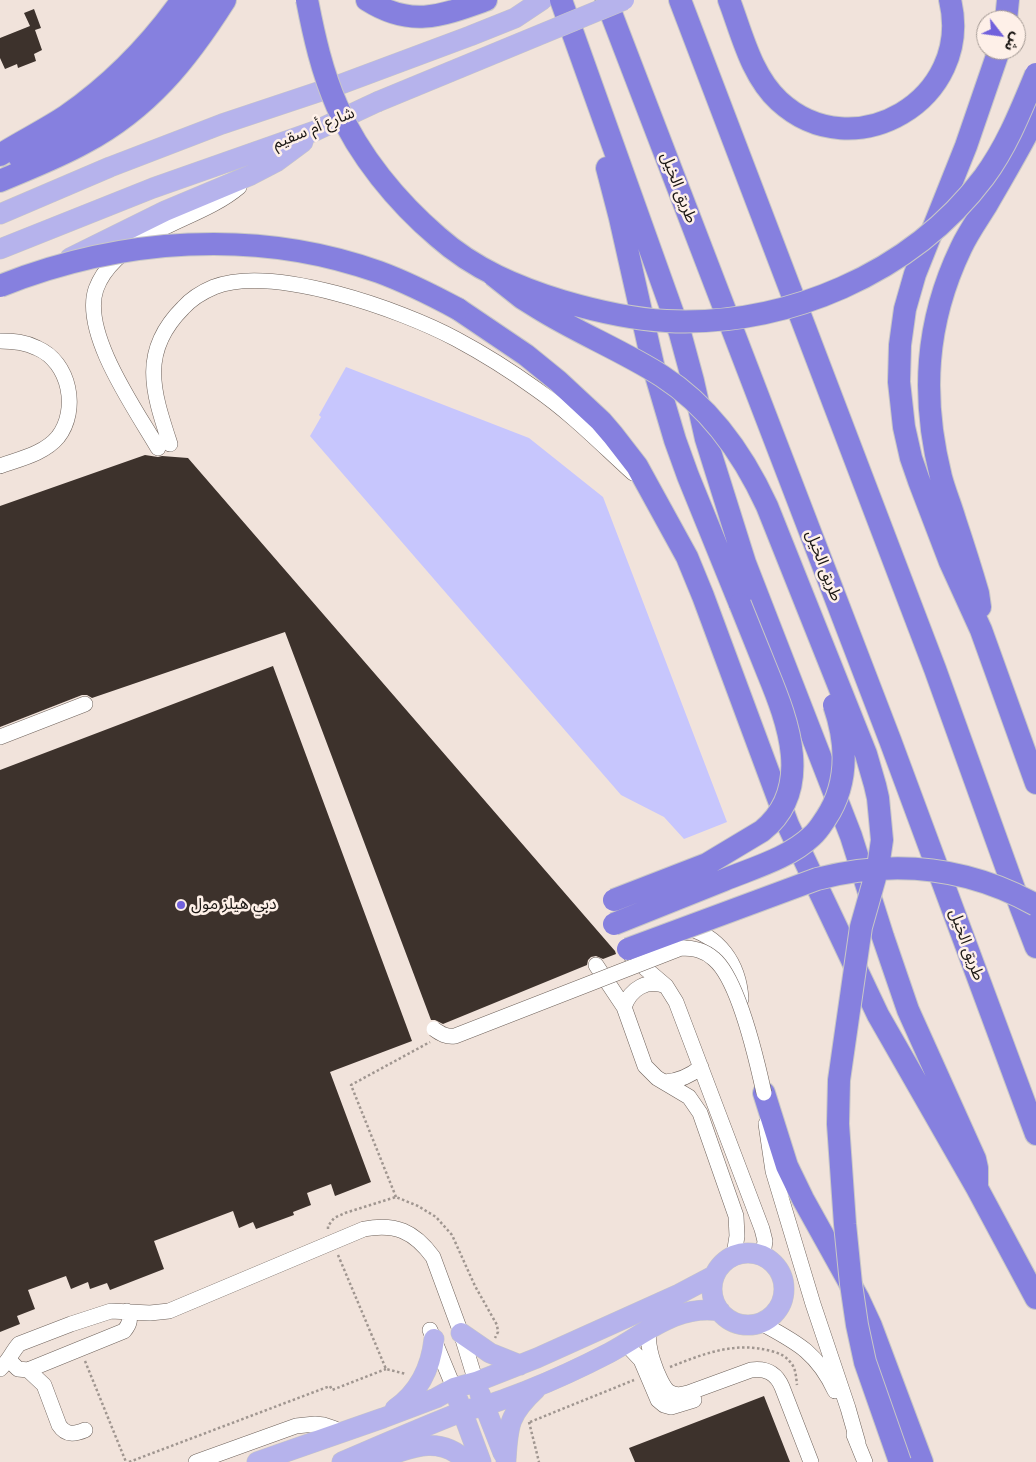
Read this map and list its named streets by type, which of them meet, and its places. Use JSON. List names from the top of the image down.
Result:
{
  "streets": {
    "highway": ["طريق الخيل"],
    "main road": ["شارع أم سقيم"]
  },
  "places": ["دبي هيلز مول"],
  "north": "bottom right"
}
